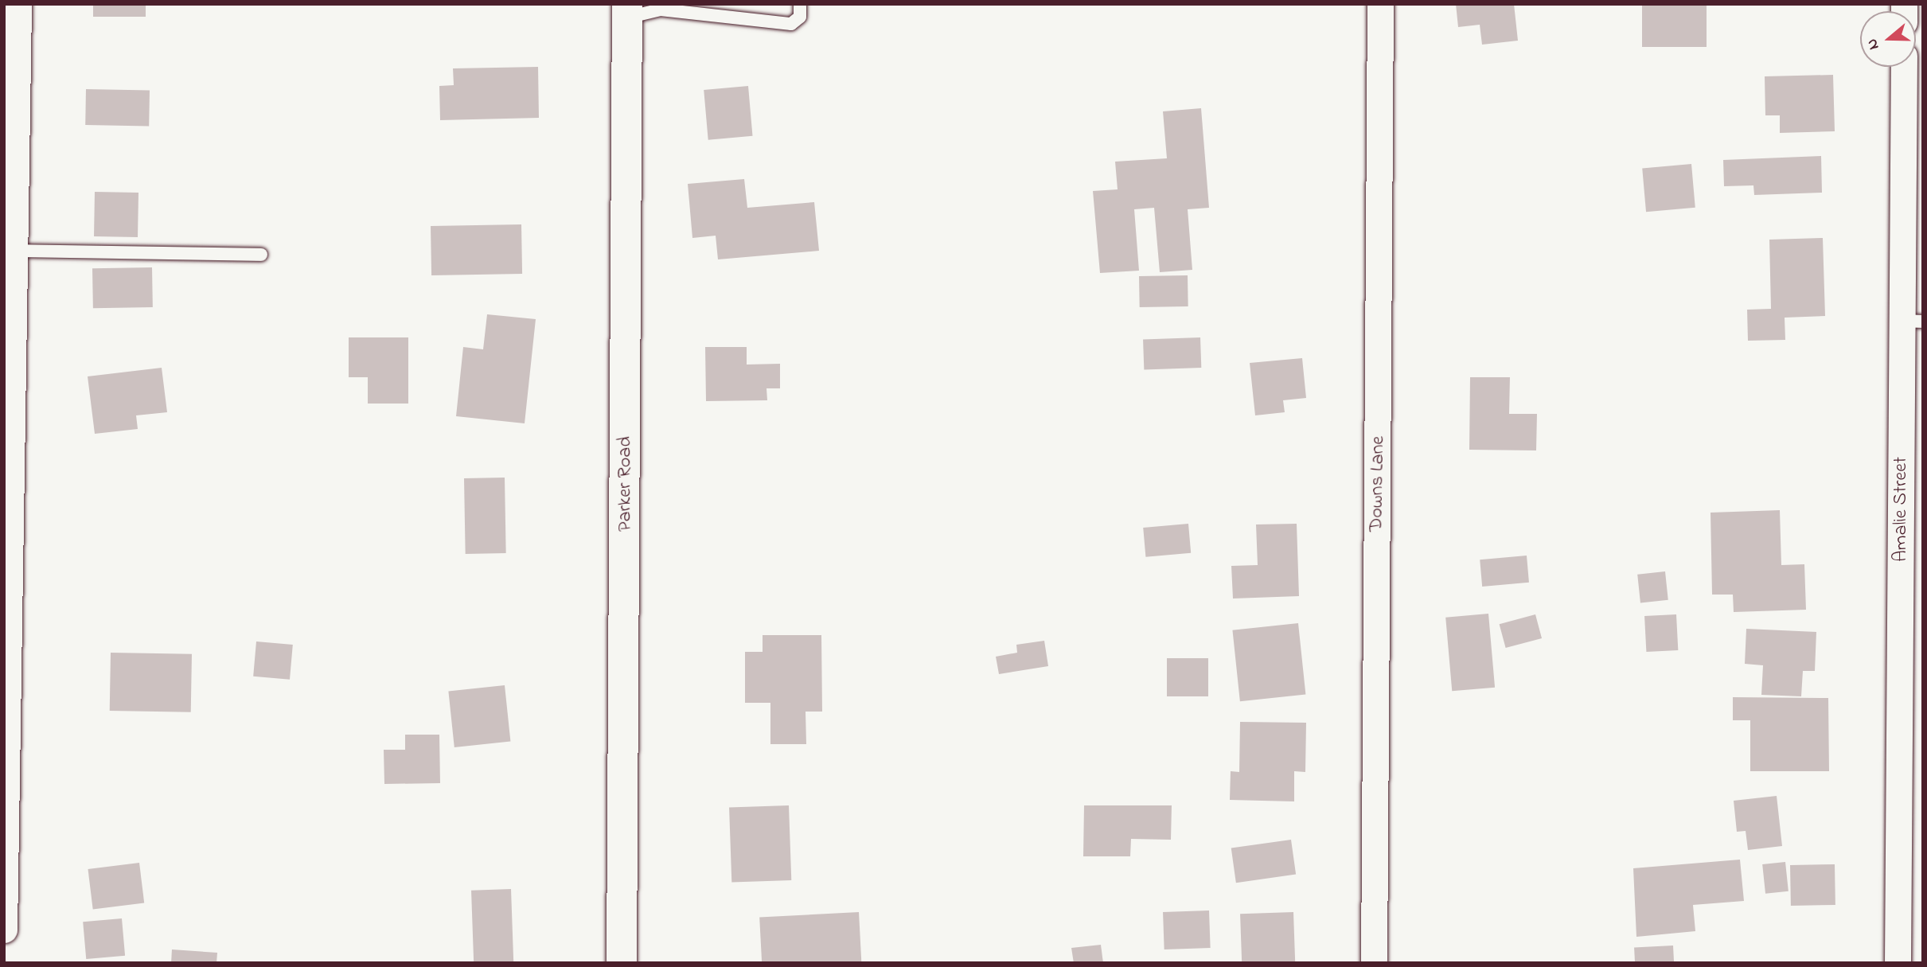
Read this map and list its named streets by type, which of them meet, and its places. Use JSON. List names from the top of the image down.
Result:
{
  "streets": {
    "main road": ["Parker Road"],
    "street": ["Downs Lane", "Amalie Street"]
  },
  "north": "left"
}
